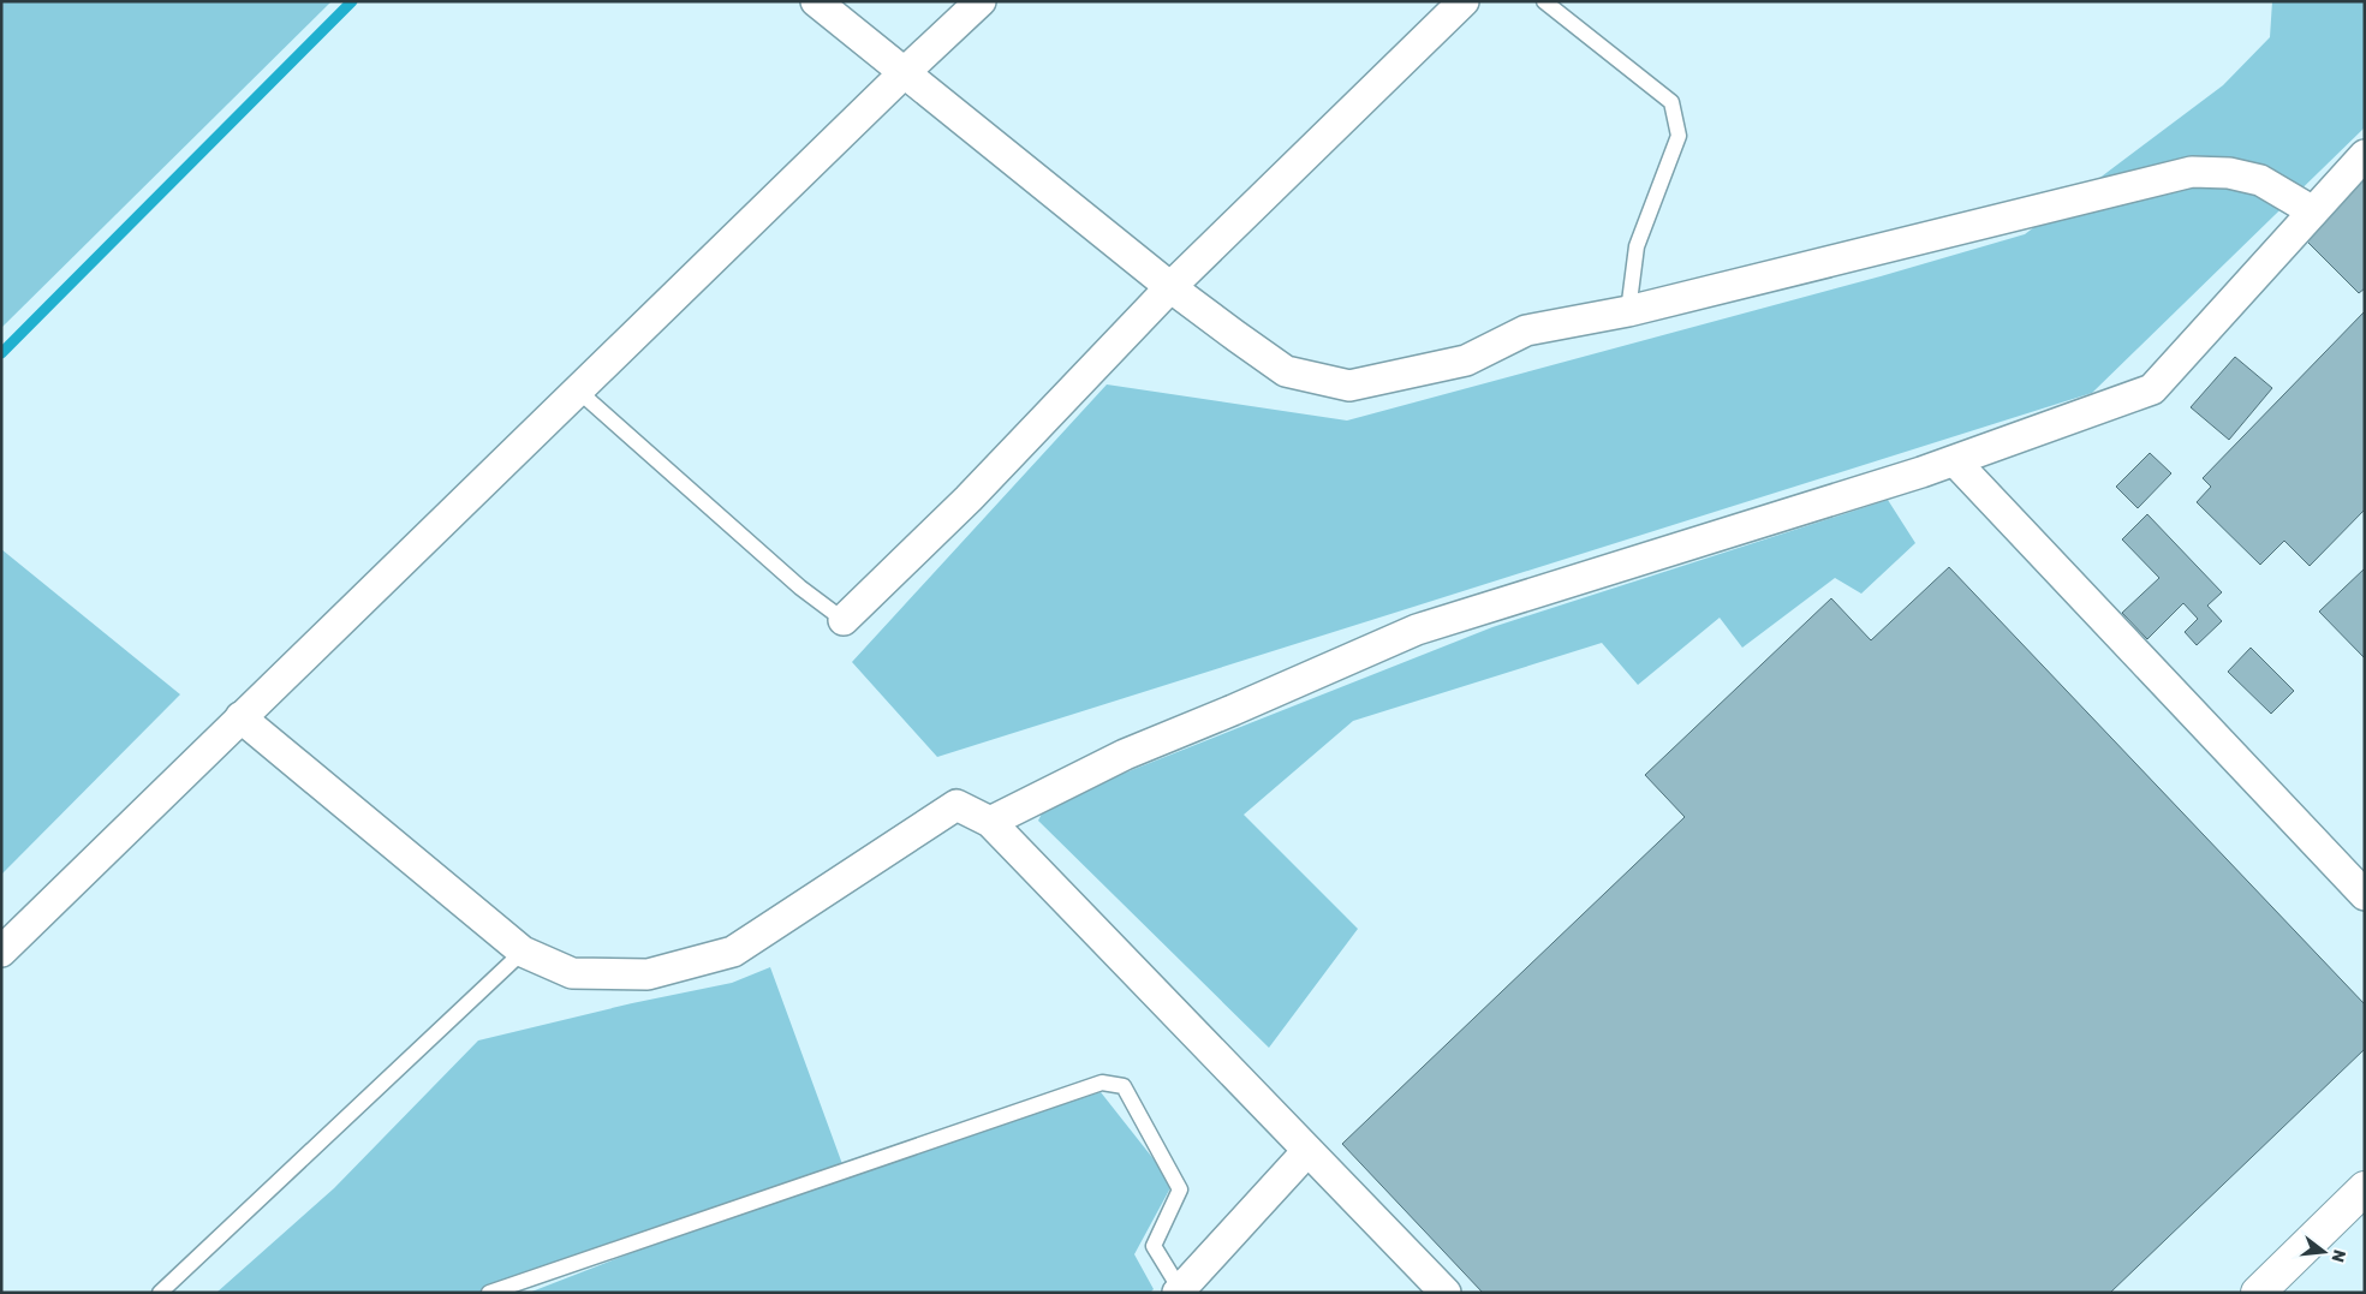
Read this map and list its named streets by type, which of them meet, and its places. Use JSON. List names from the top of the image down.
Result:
{
  "north": "right"
}
